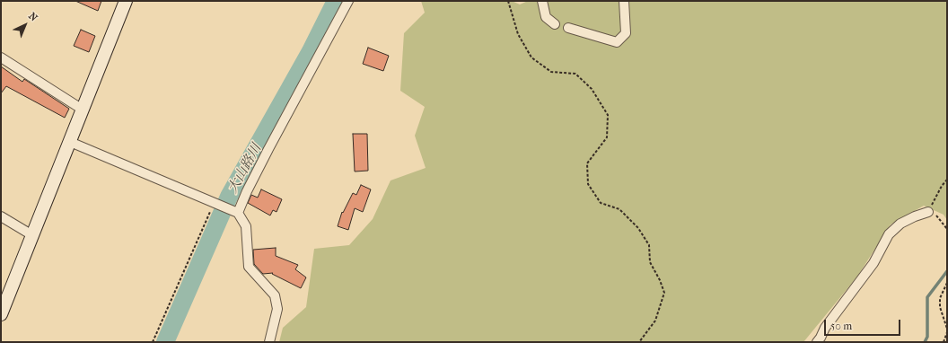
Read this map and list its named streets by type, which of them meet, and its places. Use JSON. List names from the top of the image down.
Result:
{
  "water": ["大山路川"],
  "scale_bar": "50 m",
  "north": "top right"
}
